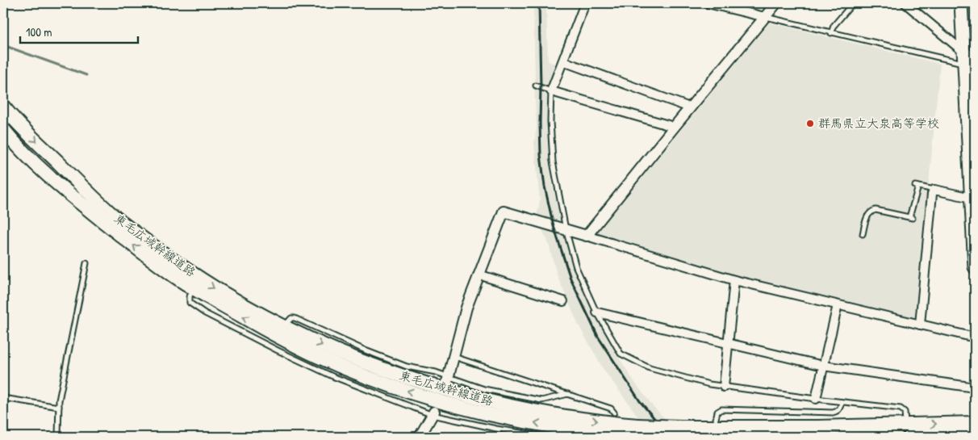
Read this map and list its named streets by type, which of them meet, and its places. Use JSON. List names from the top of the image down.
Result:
{
  "streets": {
    "highway": ["東毛広域幹線道路"]
  },
  "places": ["群馬県立大泉高等学校"],
  "scale_bar": "100 m"
}
